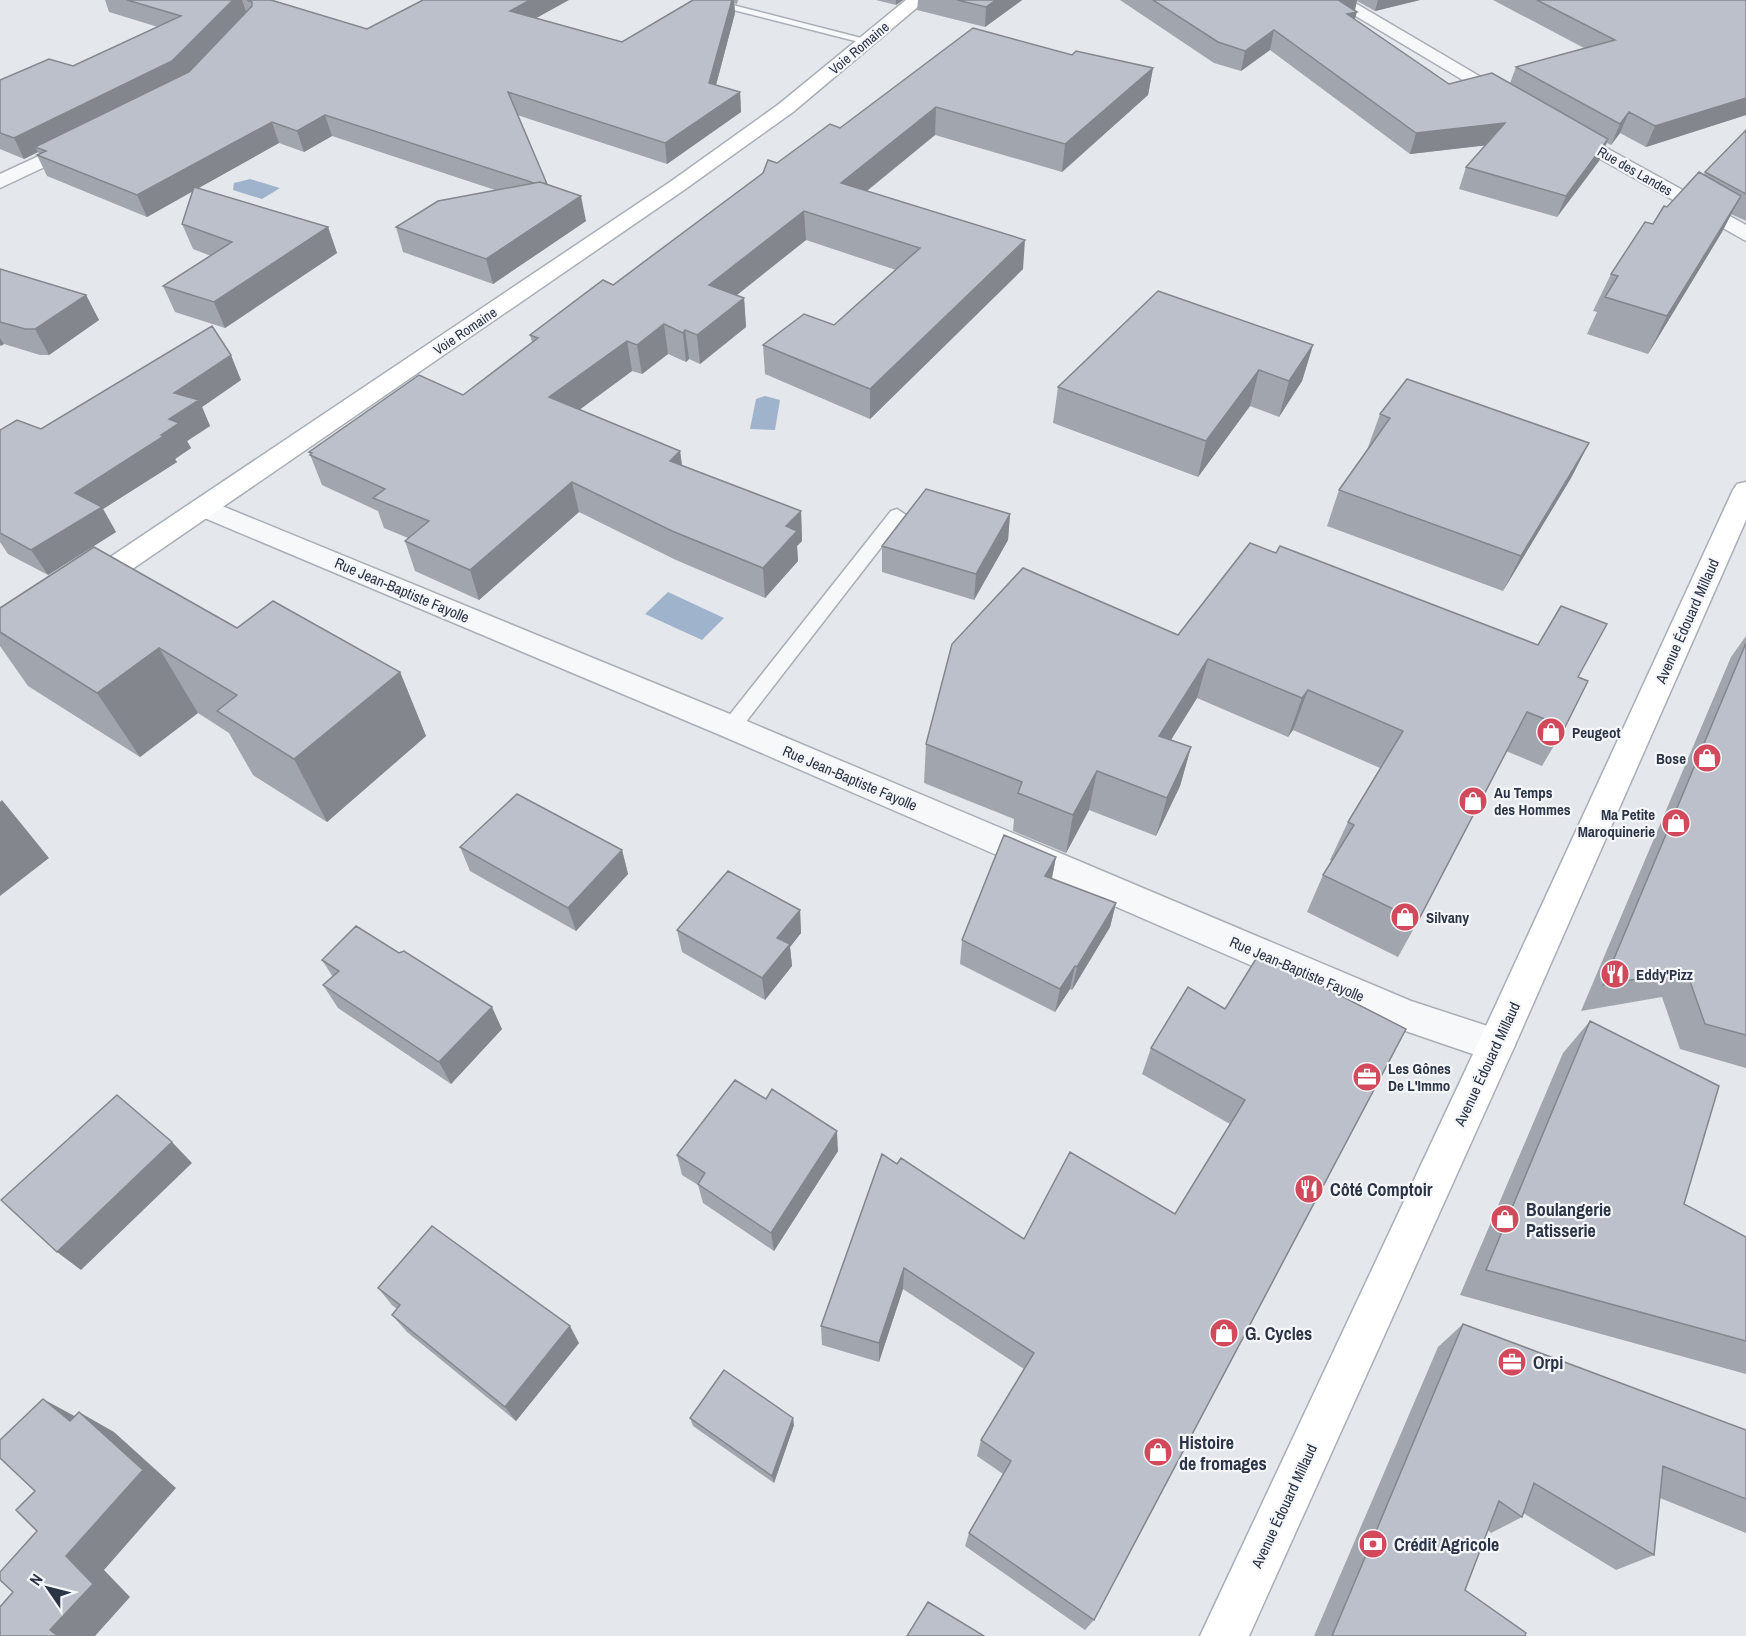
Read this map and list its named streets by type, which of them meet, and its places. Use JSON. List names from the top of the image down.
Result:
{
  "streets": {
    "street": [
      "Voie Romaine",
      "Rue des Landes",
      "Rue Jean-Baptiste Fayolle",
      "Avenue Édouard Millaud"
    ]
  },
  "crossings": [
    ["Voie Romaine", "Rue Jean-Baptiste Fayolle"],
    ["Rue Jean-Baptiste Fayolle", "Avenue Édouard Millaud"]
  ],
  "places": {
    "shop": [
      "Peugeot",
      "Bose",
      "Au Temps des Hommes",
      "Ma Petite Maroquinerie",
      "Silvany",
      "Boulangerie Patisserie",
      "G. Cycles",
      "Histoire de fromages"
    ],
    "restaurant": ["Eddy'Pizz", "Côté Comptoir"],
    "office": ["Les Gônes De L'Immo", "Orpi"],
    "bank": ["Crédit Agricole"]
  },
  "north": "top left"
}
